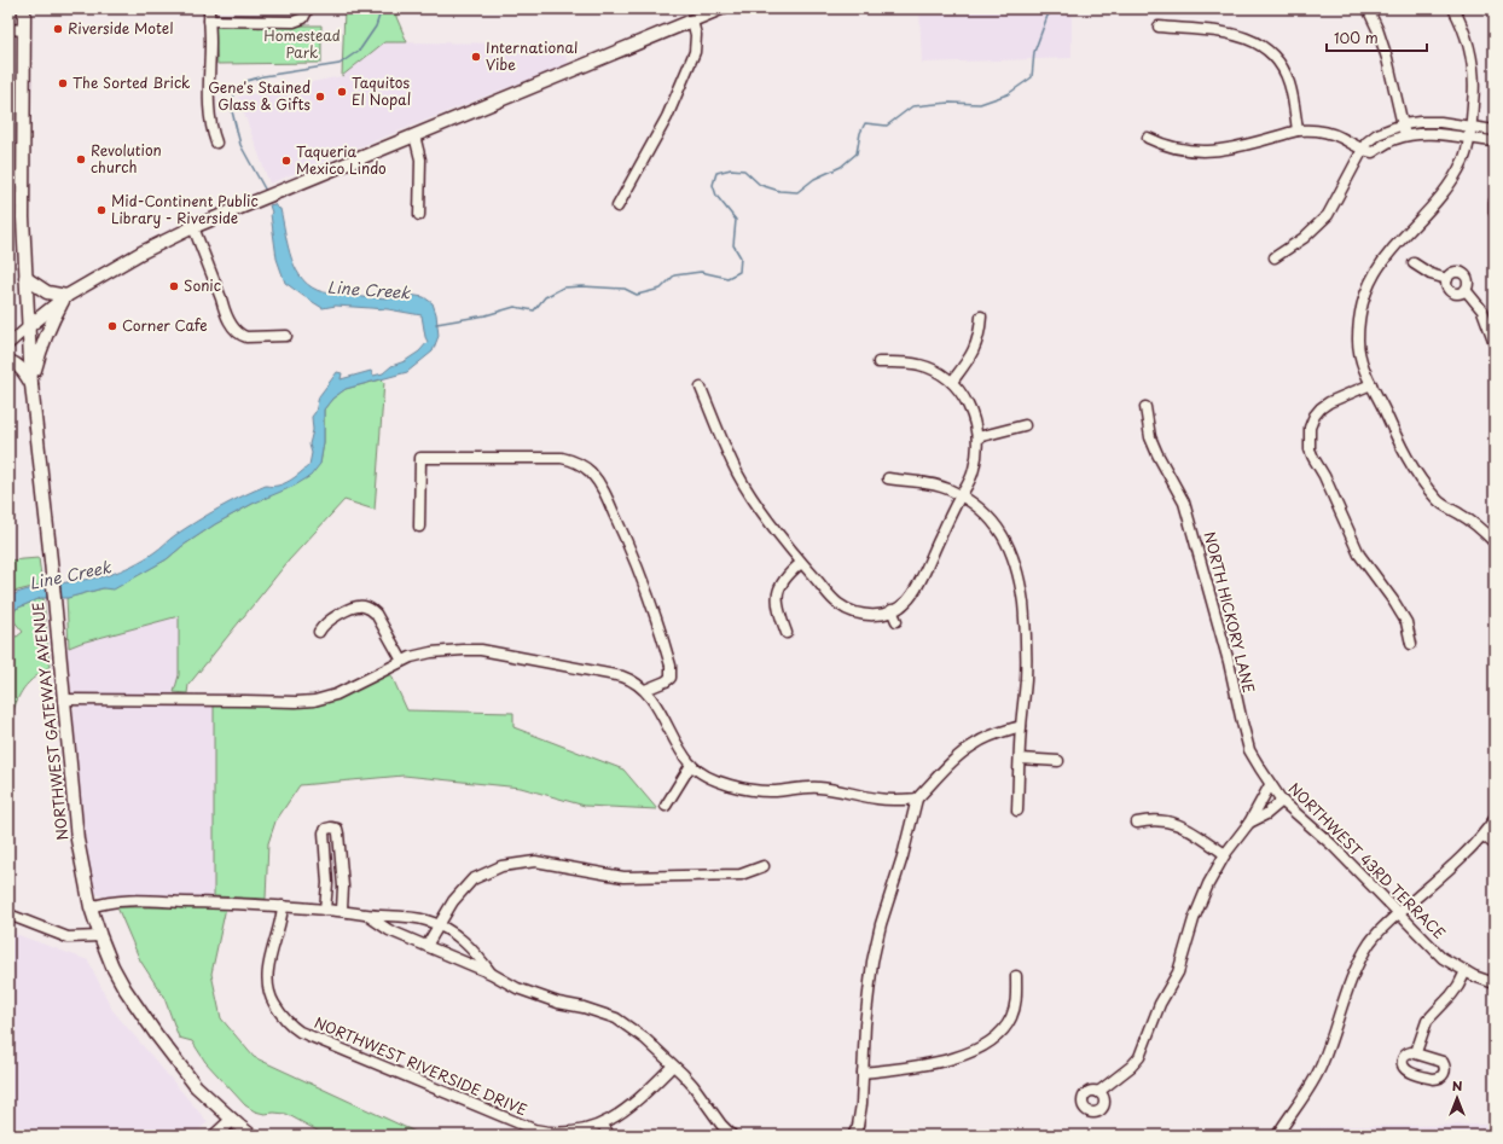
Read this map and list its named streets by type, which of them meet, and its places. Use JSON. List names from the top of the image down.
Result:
{
  "streets": {
    "main road": ["NORTHWEST GATEWAY AVENUE"],
    "street": ["NORTH HICKORY LANE", "NORTHWEST 43RD TERRACE", "NORTHWEST RIVERSIDE DRIVE"]
  },
  "crossings": [
    ["NORTH HICKORY LANE", "NORTHWEST 43RD TERRACE"]
  ],
  "water": ["Line Creek"],
  "parks": ["Homestead Park"],
  "places": [
    "Riverside Motel",
    "International Vibe",
    "The Sorted Brick",
    "Taquitos El Nopal",
    "Gene's Stained Glass & Gifts",
    "Revolution church",
    "Taqueria Mexico Lindo",
    "Mid-Continent Public Library - Riverside",
    "Sonic",
    "Corner Cafe"
  ],
  "scale_bar": "100 m",
  "north": "top"
}
